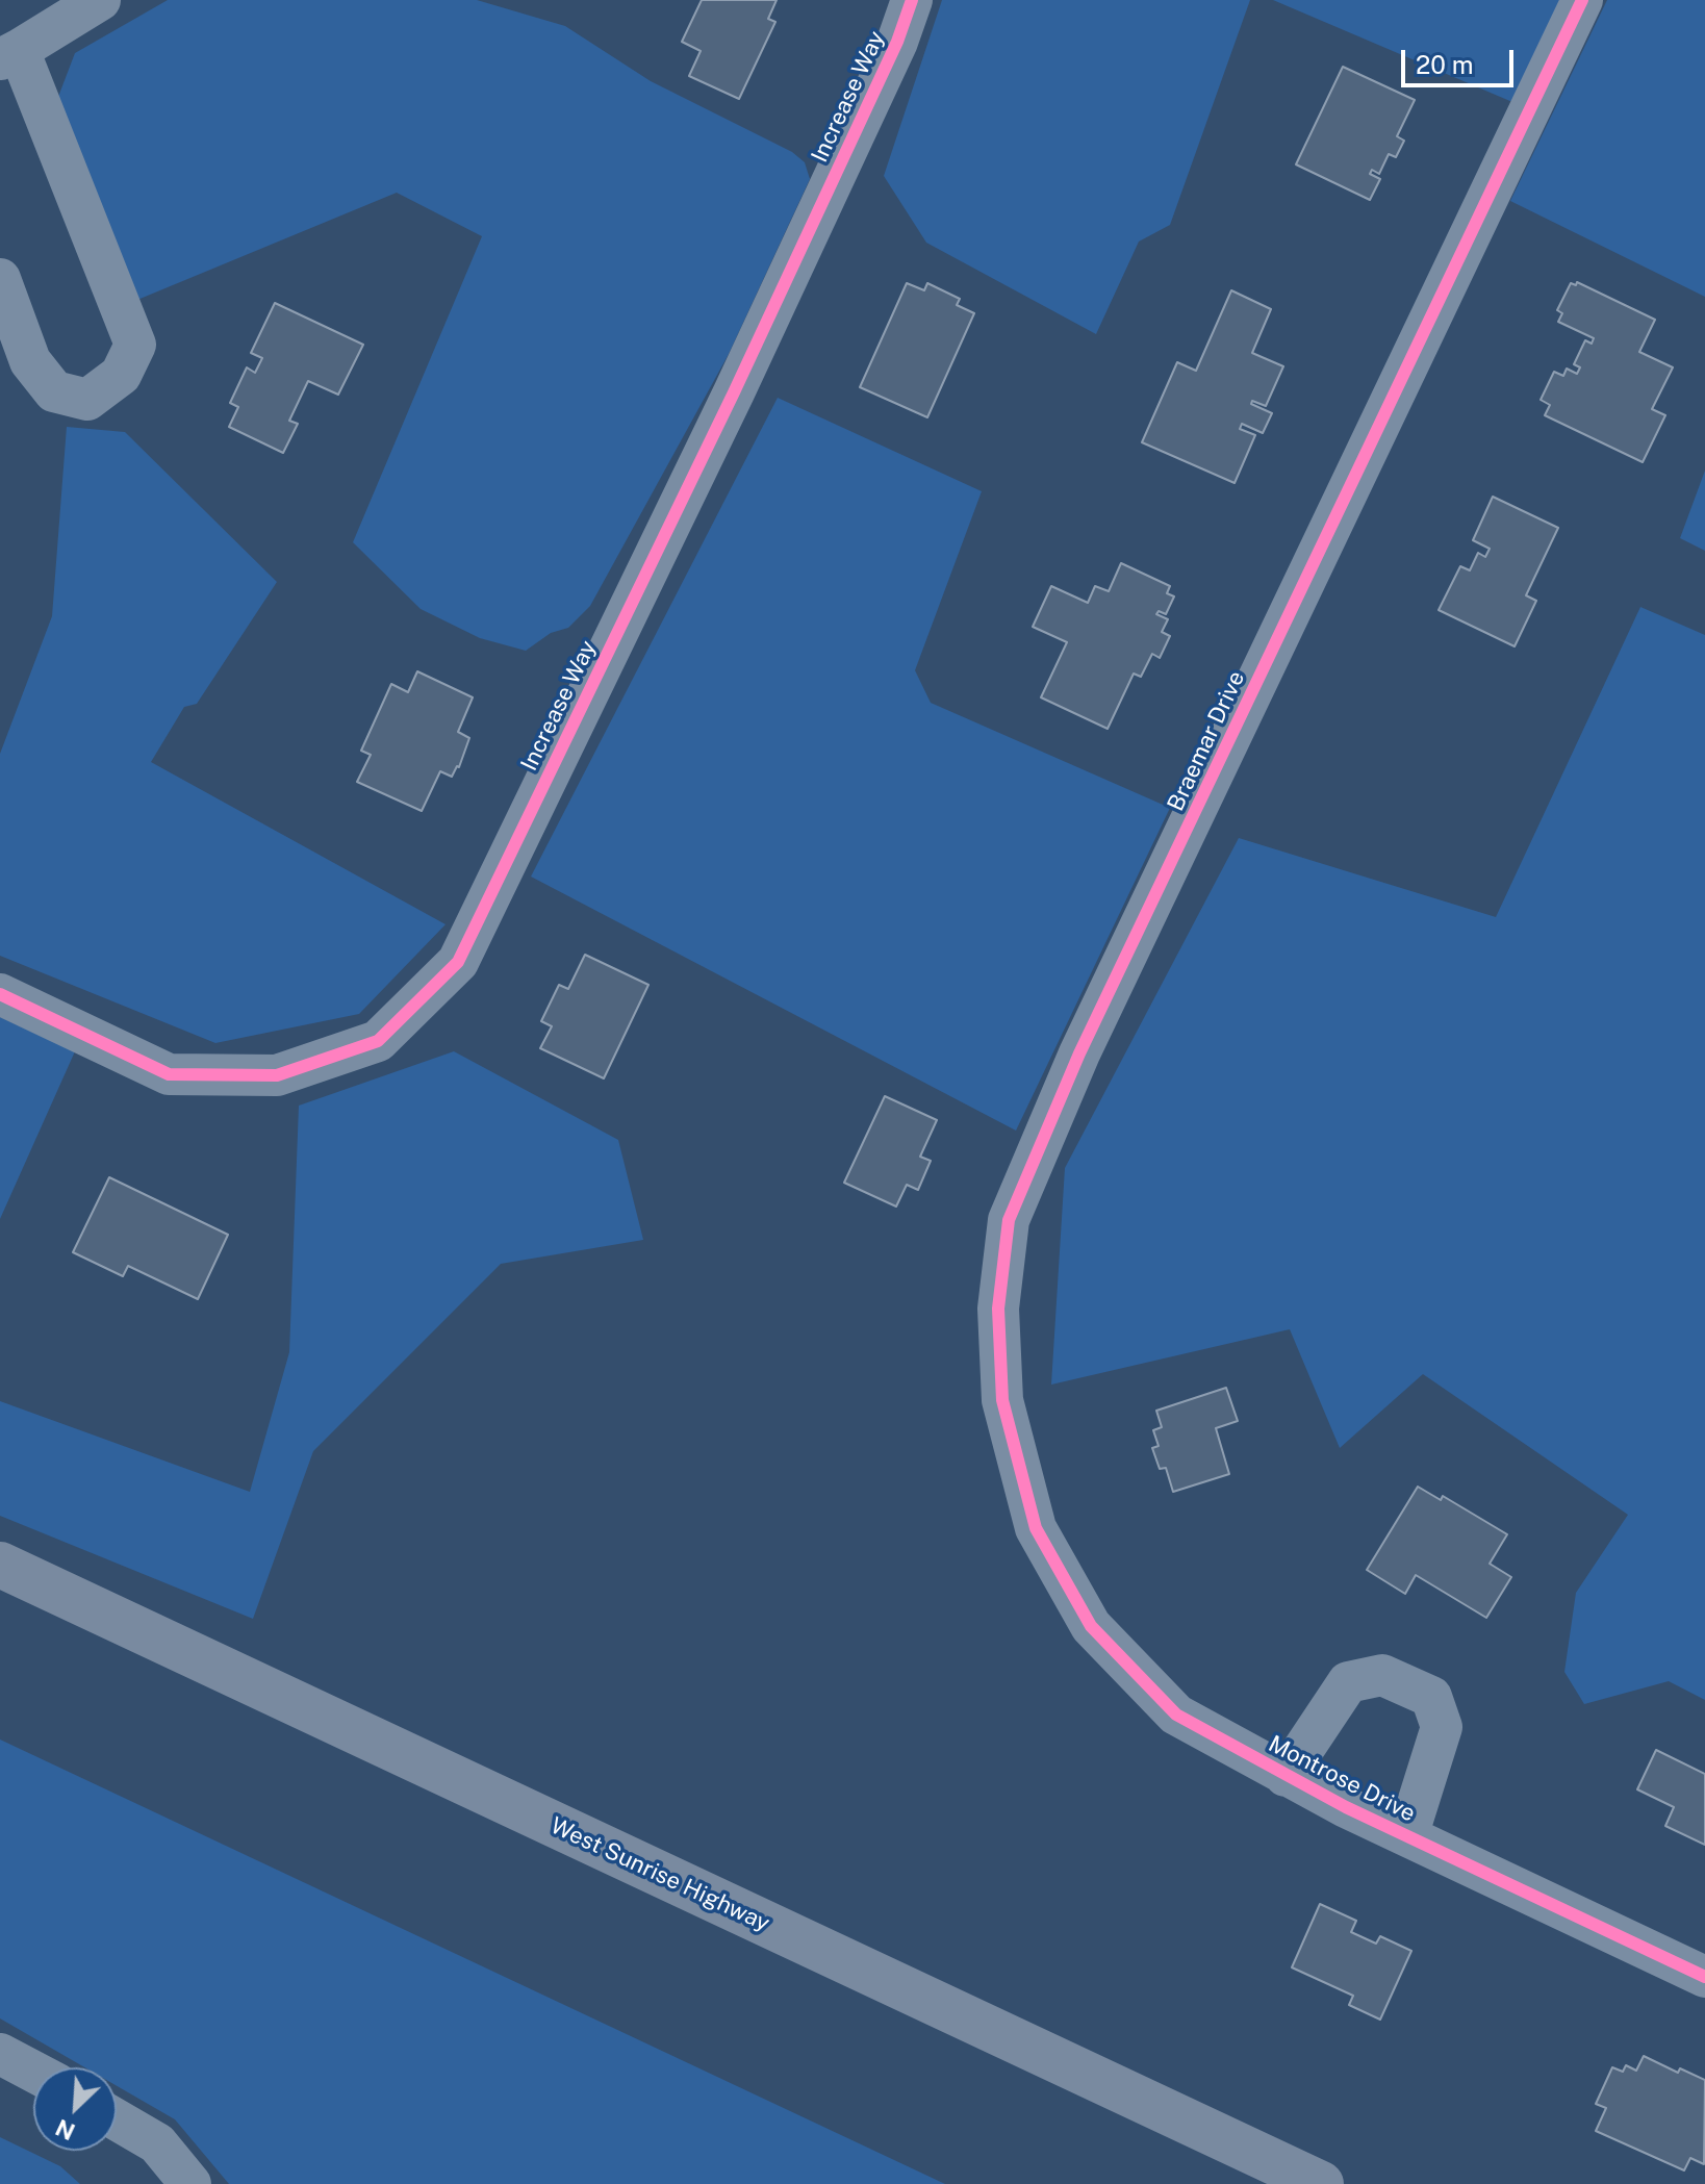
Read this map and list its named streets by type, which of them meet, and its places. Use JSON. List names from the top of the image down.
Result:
{
  "streets": {
    "main road": ["West Sunrise Highway"],
    "street": ["Increase Way", "Braemar Drive", "Montrose Drive"]
  },
  "crossings": [
    ["Braemar Drive", "Montrose Drive"]
  ],
  "scale_bar": "20 m",
  "north": "bottom left"
}
